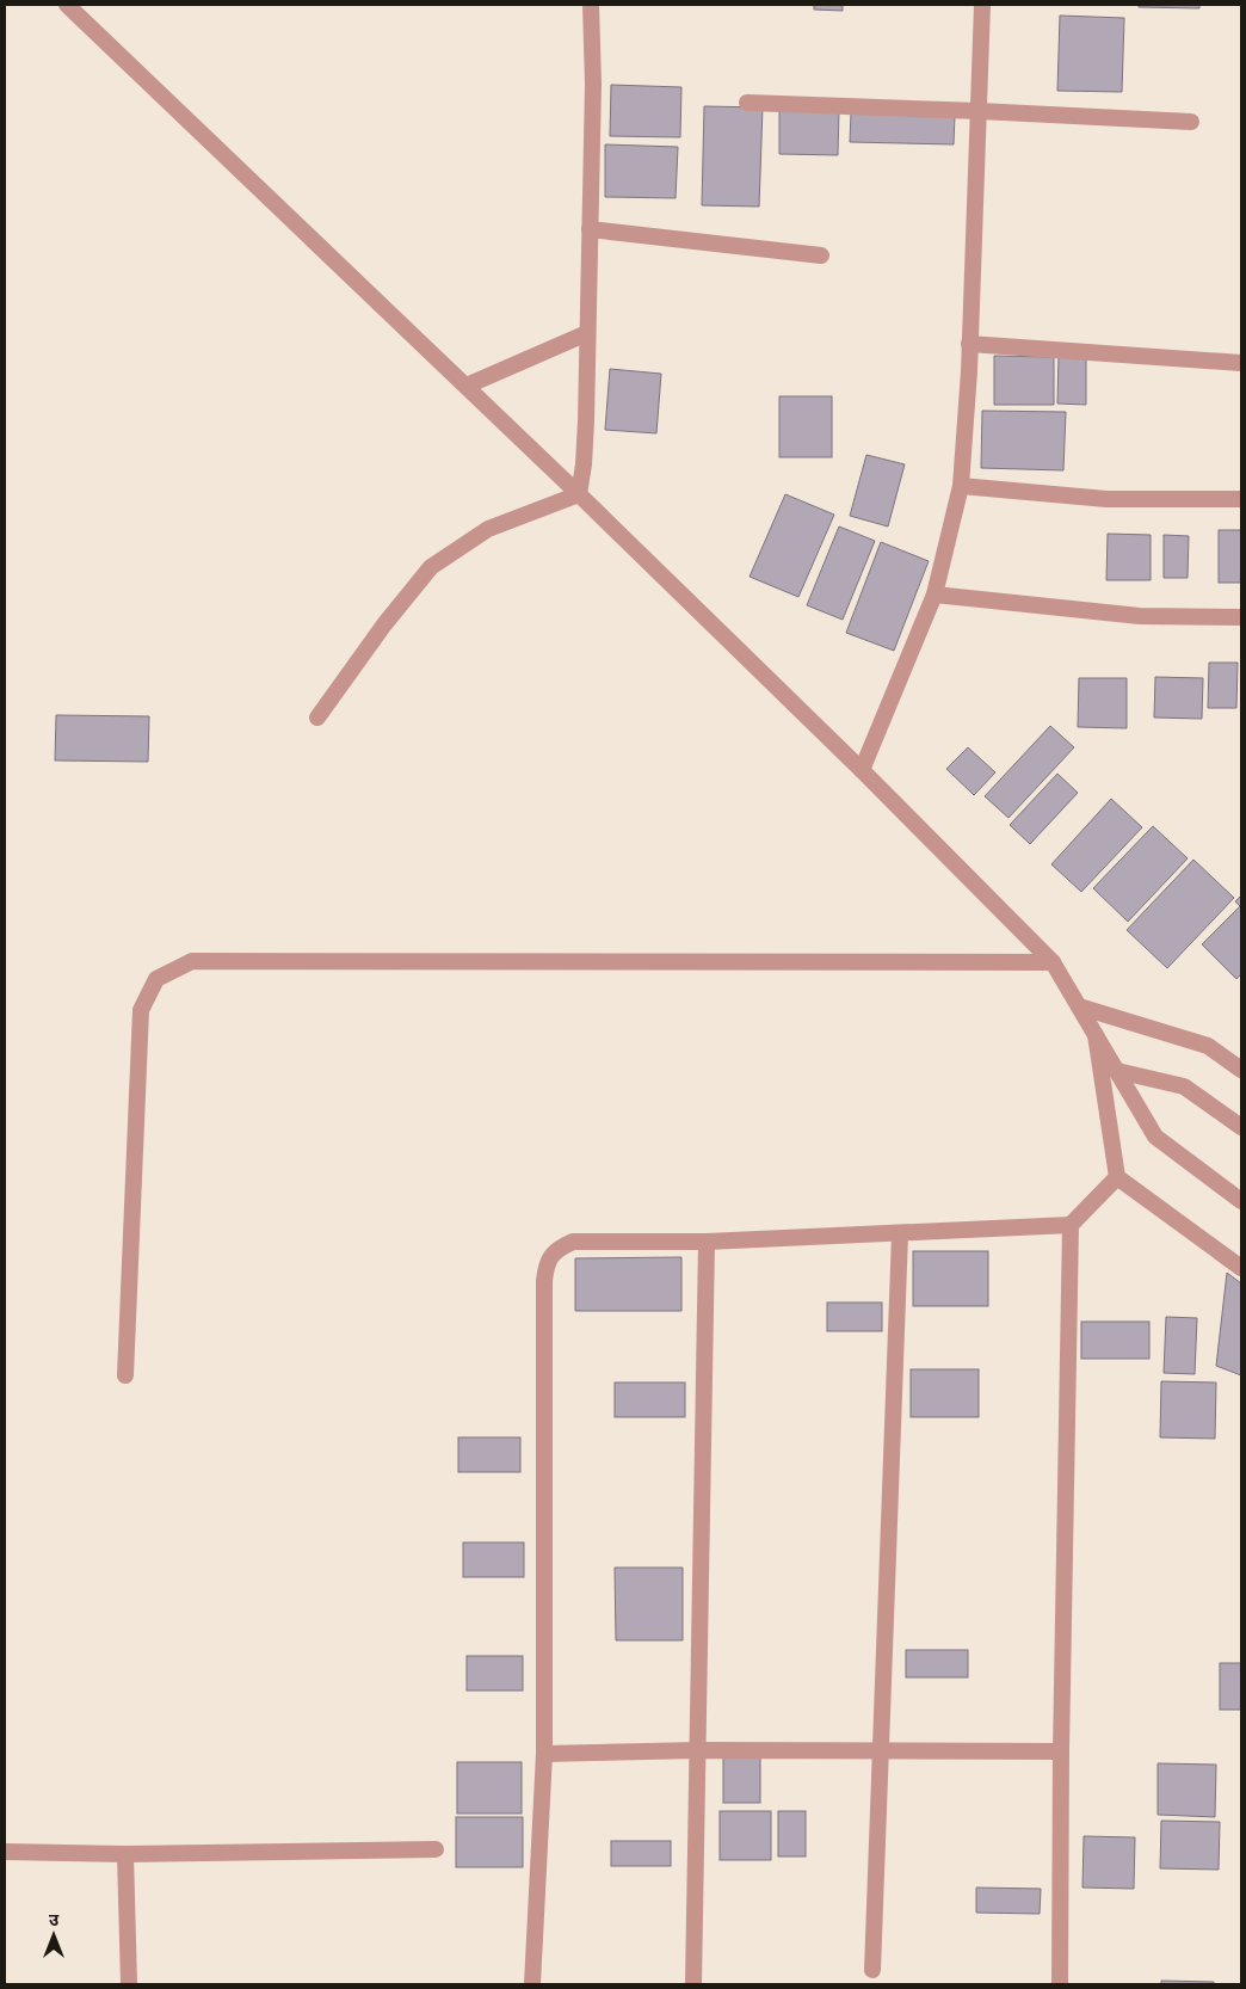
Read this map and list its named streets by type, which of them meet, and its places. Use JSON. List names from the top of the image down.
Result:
{
  "north": "top"
}
